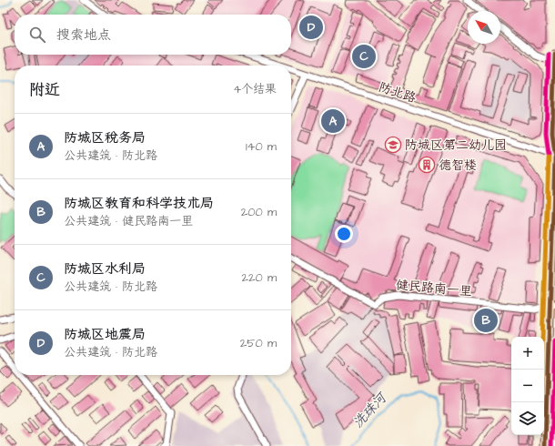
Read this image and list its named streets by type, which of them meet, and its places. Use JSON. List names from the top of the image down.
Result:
{
  "streets": {
    "street": ["防北路", "健民路南一里"]
  },
  "water": ["洗珠河"],
  "places": {
    "school or university": ["防城区第二幼儿园"],
    "building": ["德智楼"]
  },
  "north": "top left",
  "page": {
    "pins": [
      "D",
      "C",
      "A",
      "B"
    ],
    "search": "搜索地点",
    "heading": ["附近", "4个结果"],
    "list": [
      {
        "mark": "A",
        "name": "防城区税务局",
        "note": "公共建筑 · 防北路",
        "value": "140 m"
      },
      {
        "mark": "B",
        "name": "防城区教育和科学技术局",
        "note": "公共建筑 · 健民路南一里",
        "value": "200 m"
      },
      {
        "mark": "C",
        "name": "防城区水利局",
        "note": "公共建筑 · 防北路",
        "value": "220 m"
      },
      {
        "mark": "D",
        "name": "防城区地震局",
        "note": "公共建筑 · 防北路",
        "value": "250 m"
      }
    ],
    "map_buttons": ["+", "−"]
  }
}
